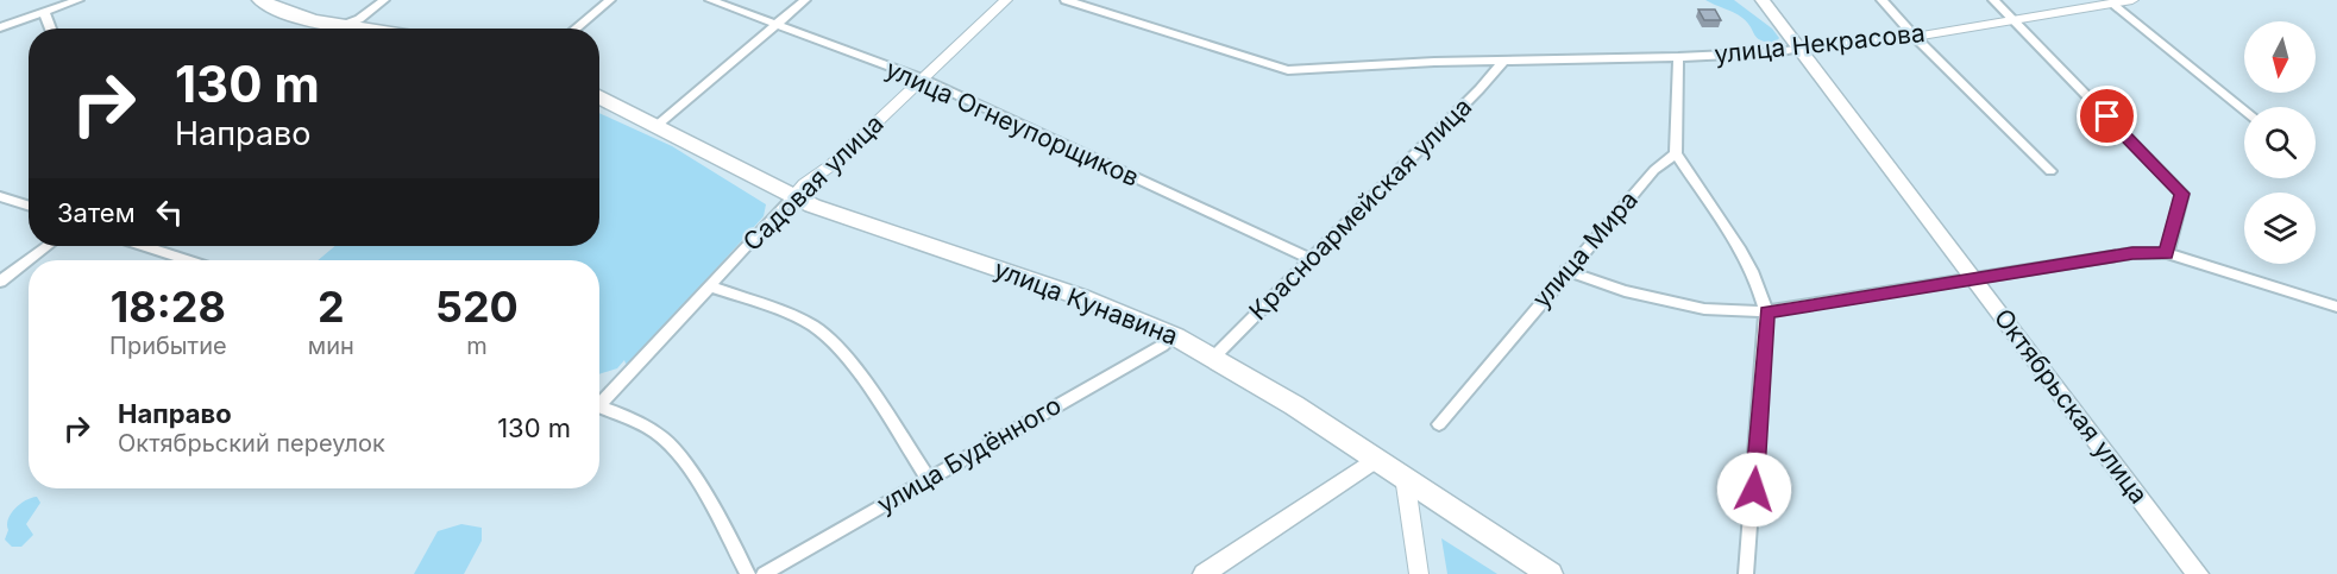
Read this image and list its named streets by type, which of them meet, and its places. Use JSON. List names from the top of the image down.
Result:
{
  "streets": {
    "main road": ["улица Кунавина", "Октябрьская улица"],
    "street": [
      "улица Некрасова",
      "улица Огнеупорщиков",
      "Садовая улица",
      "Красноармейская улица",
      "улица Мира",
      "улица Будённого"
    ]
  },
  "crossings": [
    ["улица Некрасова", "Красноармейская улица"],
    ["улица Некрасова", "Октябрьская улица"],
    ["улица Огнеупорщиков", "Садовая улица"],
    ["улица Огнеупорщиков", "Красноармейская улица"],
    ["Садовая улица", "улица Кунавина"],
    ["Красноармейская улица", "улица Кунавина"],
    ["улица Кунавина", "улица Будённого"]
  ],
  "north": "bottom",
  "page": {
    "turn": ["130 m", "Направо"],
    "then": "Затем",
    "eta": [
      "18:28",
      "Прибытие",
      "2",
      "мин",
      "520",
      "m"
    ],
    "list": [
      {
        "name": "Направо",
        "note": "Октябрьский переулок",
        "value": "130 m"
      }
    ]
  }
}
